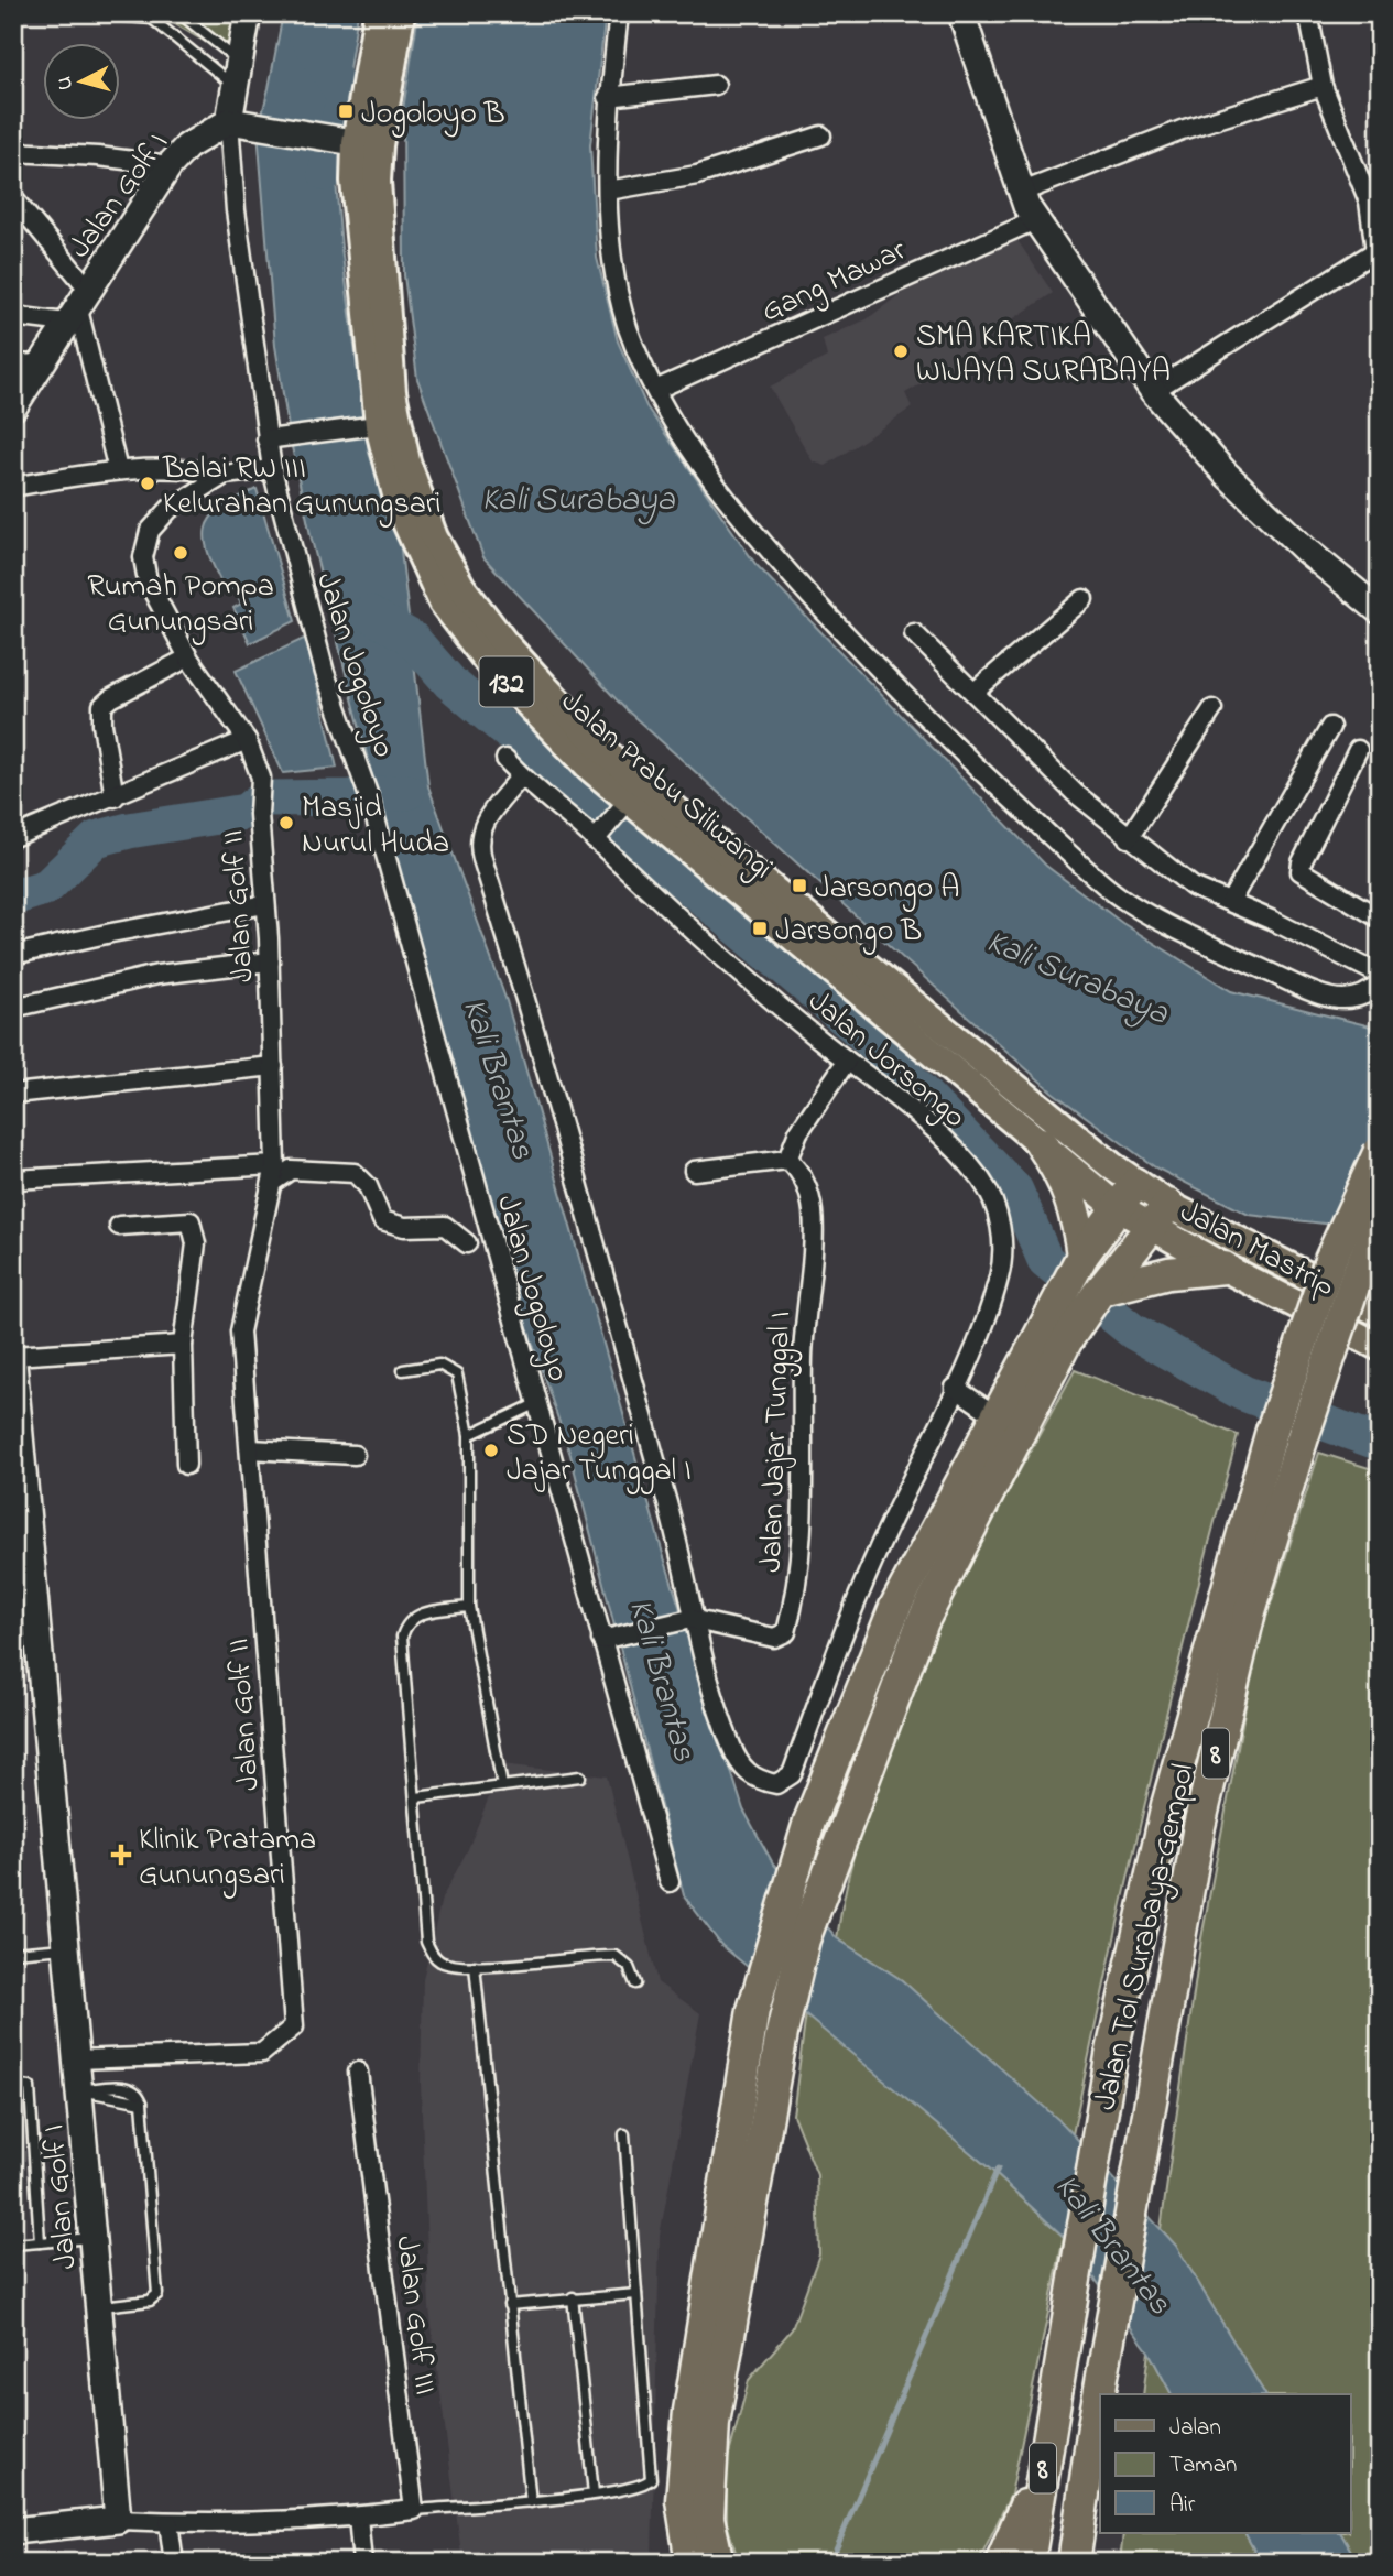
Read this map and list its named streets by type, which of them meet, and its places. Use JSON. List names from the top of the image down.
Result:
{
  "streets": {
    "highway": ["8", "Jalan Tol Surabaya–Gempol"],
    "main road": [
      "Jalan Golf I",
      "132",
      "Jalan Prabu Siliwangi",
      "Jalan Mastrip"
    ],
    "street": [
      "Gang Mawar",
      "Jalan Jogoloyo",
      "Jalan Golf II",
      "Jalan Jorsongo",
      "Jalan Jajar Tunggal I",
      "Jalan Golf III"
    ]
  },
  "crossings": [
    ["Jalan Golf I", "Jalan Jogoloyo"],
    ["Jalan Golf I", "Jalan Golf II"],
    ["Jalan Jogoloyo", "Jalan Golf II"],
    ["Jalan Jogoloyo", "Jalan Jajar Tunggal I"],
    ["Jalan Jorsongo", "Jalan Jajar Tunggal I"]
  ],
  "water": ["Kali Surabaya", "Kali Brantas"],
  "places": {
    "transit": ["Jogoloyo B", "Jarsongo A", "Jarsongo B"],
    "other": [
      "SMA KARTIKA WIJAYA SURABAYA",
      "Balai RW III Kelurahan Gunungsari",
      "Rumah Pompa Gunungsari",
      "Masjid Nurul Huda",
      "SD Negeri Jajar Tunggal I"
    ],
    "health": ["Klinik Pratama Gunungsari"]
  },
  "legend": ["Jalan", "Taman", "Air"],
  "north": "left"
}
